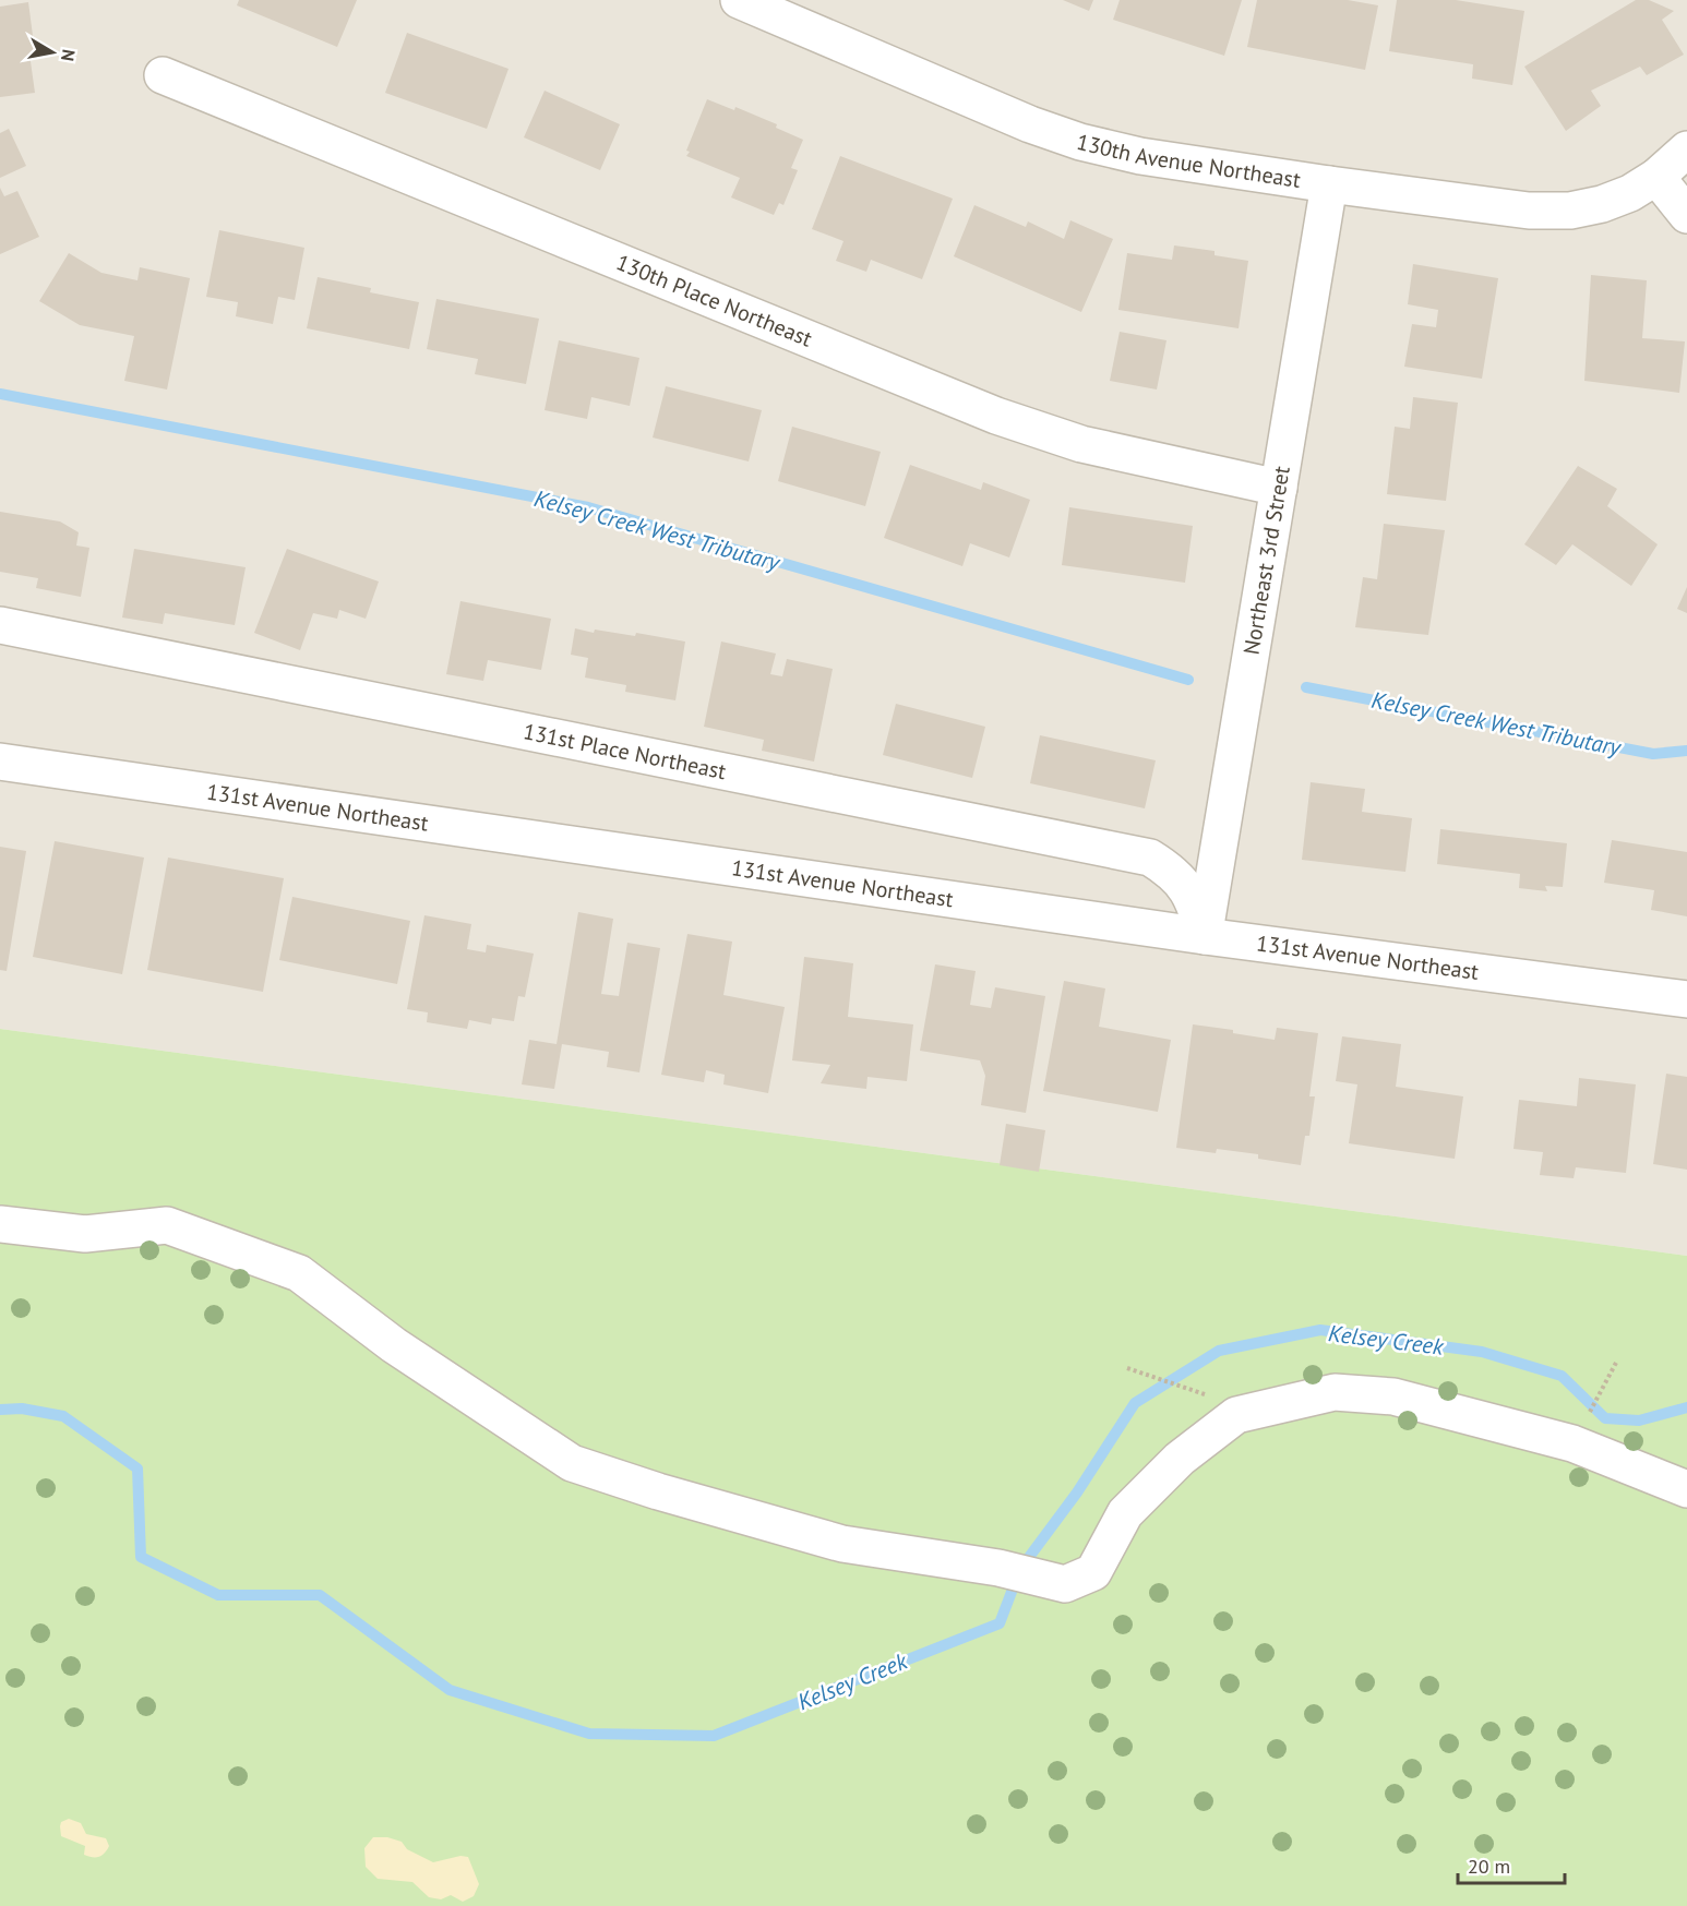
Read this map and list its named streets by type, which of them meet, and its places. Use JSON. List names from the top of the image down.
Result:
{
  "streets": {
    "street": [
      "130th Avenue Northeast",
      "130th Place Northeast",
      "Northeast 3rd Street",
      "131st Place Northeast",
      "131st Avenue Northeast"
    ]
  },
  "crossings": [
    ["130th Avenue Northeast", "Northeast 3rd Street"],
    ["130th Place Northeast", "Northeast 3rd Street"],
    ["Northeast 3rd Street", "131st Place Northeast"],
    ["Northeast 3rd Street", "131st Avenue Northeast"],
    ["131st Place Northeast", "131st Avenue Northeast"]
  ],
  "water": ["Kelsey Creek West Tributary", "Kelsey Creek"],
  "scale_bar": "20 m",
  "north": "right"
}
